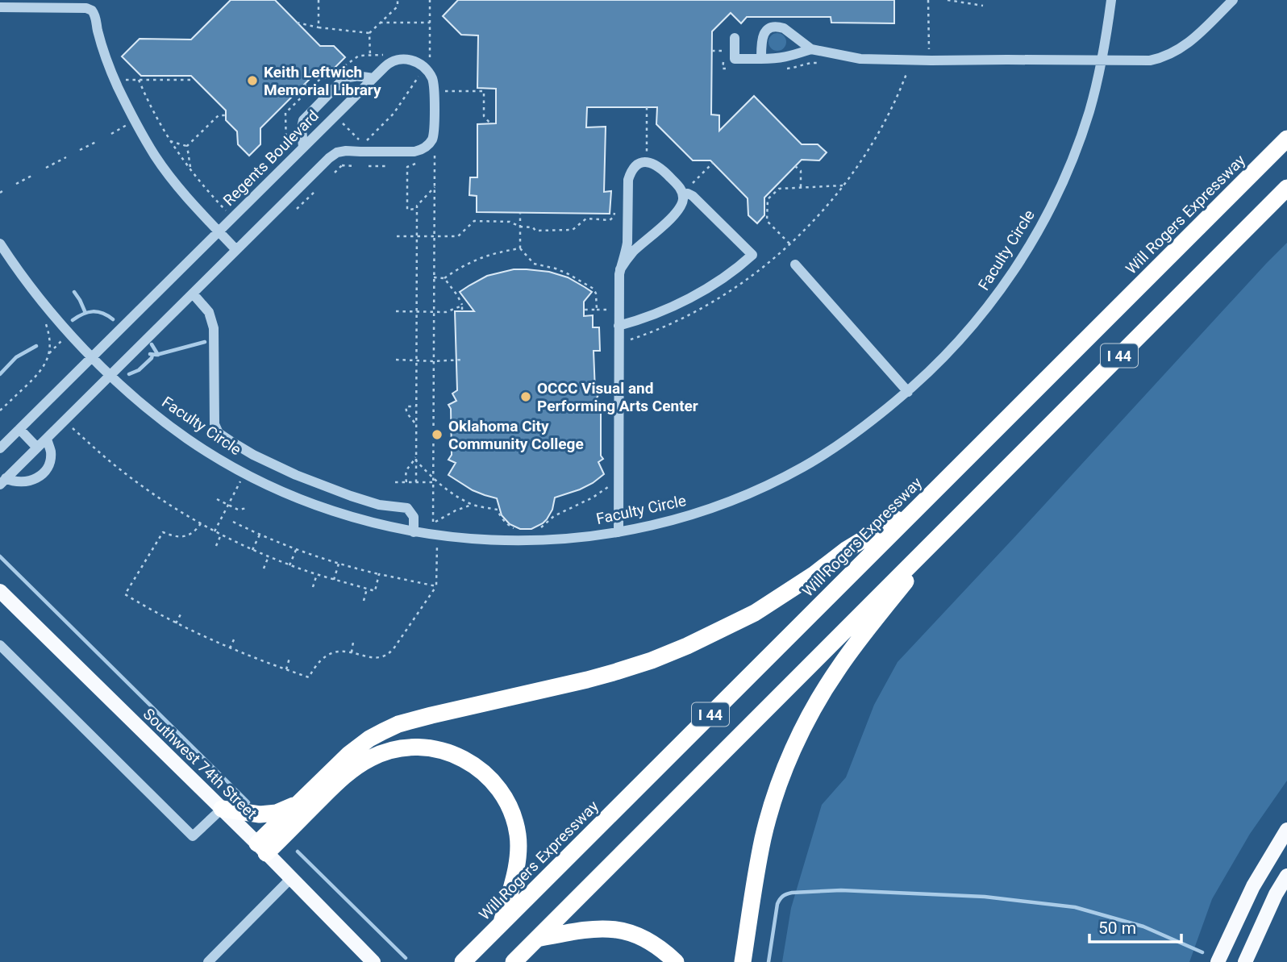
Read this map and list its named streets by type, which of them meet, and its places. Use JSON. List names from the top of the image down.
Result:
{
  "streets": {
    "highway": ["Will Rogers Expressway", "I 44"],
    "main road": ["Southwest 74th Street"],
    "street": ["Regents Boulevard", "Faculty Circle"]
  },
  "crossings": [
    ["Regents Boulevard", "Faculty Circle"]
  ],
  "places": ["Keith Leftwich Memorial Library", "OCCC Visual and Performing Arts Center", "Oklahoma City Community College"],
  "scale_bar": "50 m"
}
